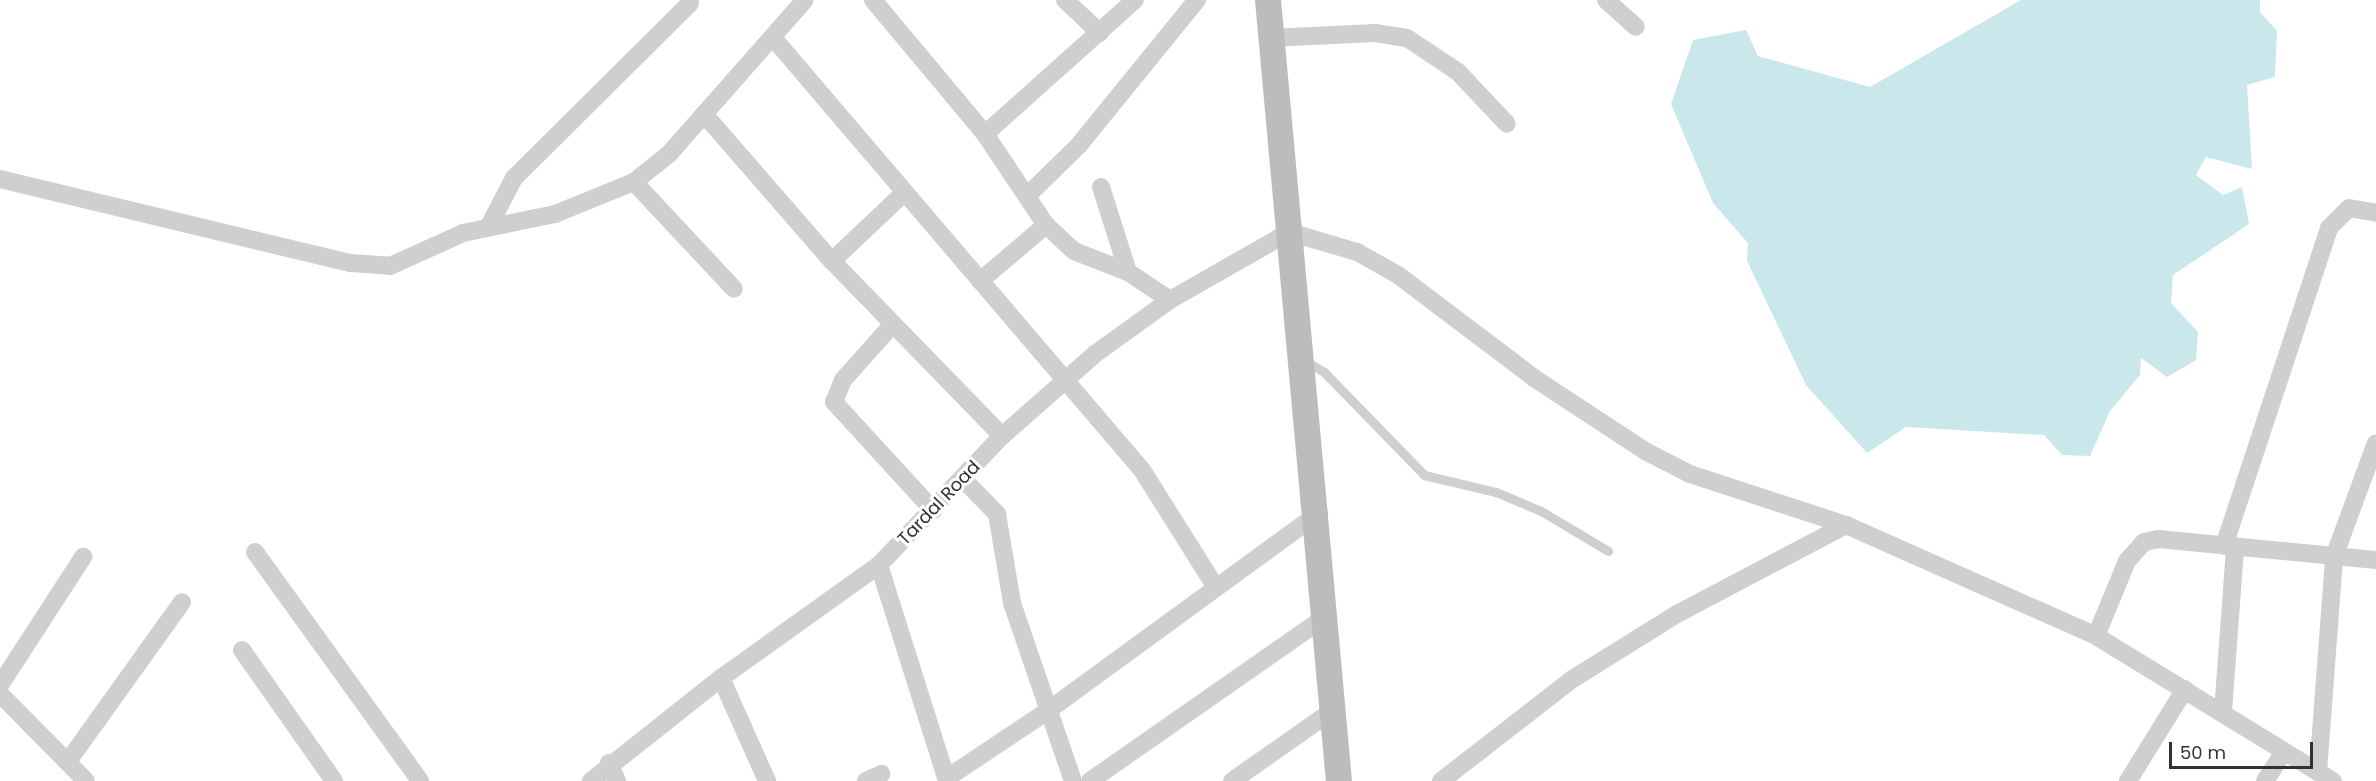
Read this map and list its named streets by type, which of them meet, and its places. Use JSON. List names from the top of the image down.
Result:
{
  "streets": {
    "street": ["Tardal Road"]
  },
  "scale_bar": "50 m"
}
